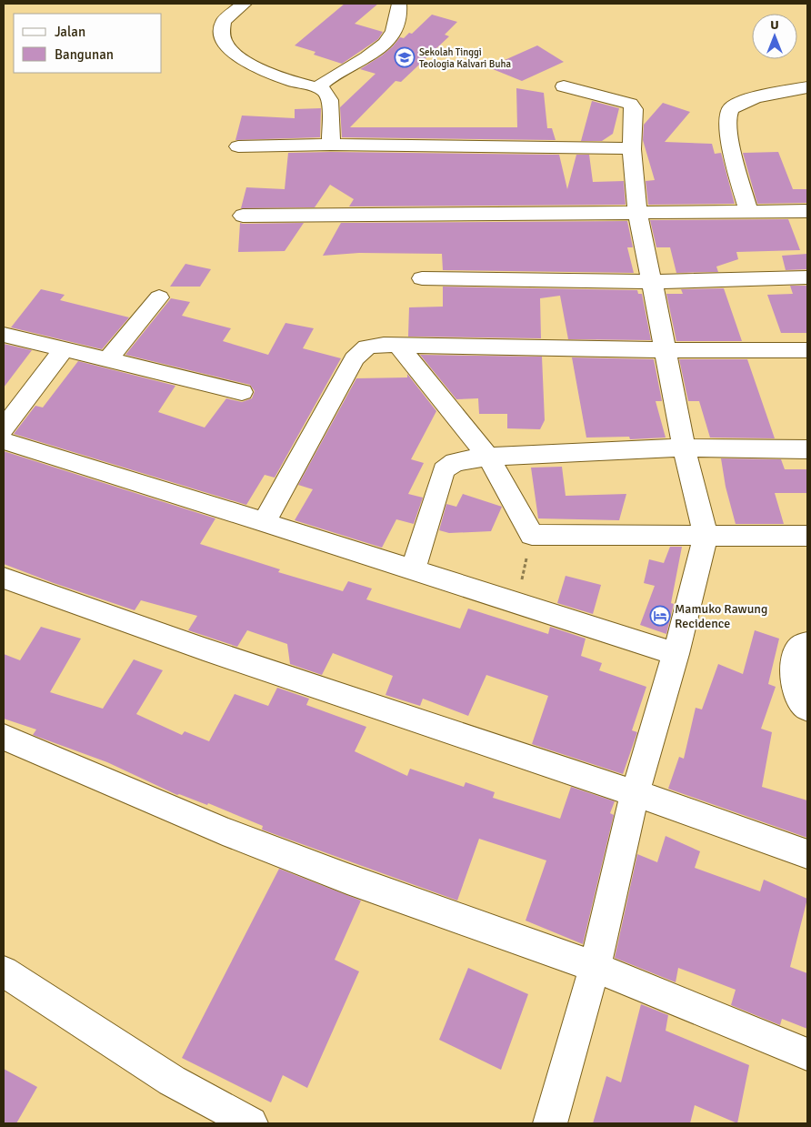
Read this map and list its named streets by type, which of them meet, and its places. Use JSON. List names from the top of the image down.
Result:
{
  "places": {
    "school or university": ["Sekolah Tinggi Teologia Kalvari Buha"],
    "hotel": ["Mamuko Rawung Recidence"]
  },
  "legend": ["Jalan", "Bangunan"],
  "north": "top"
}
